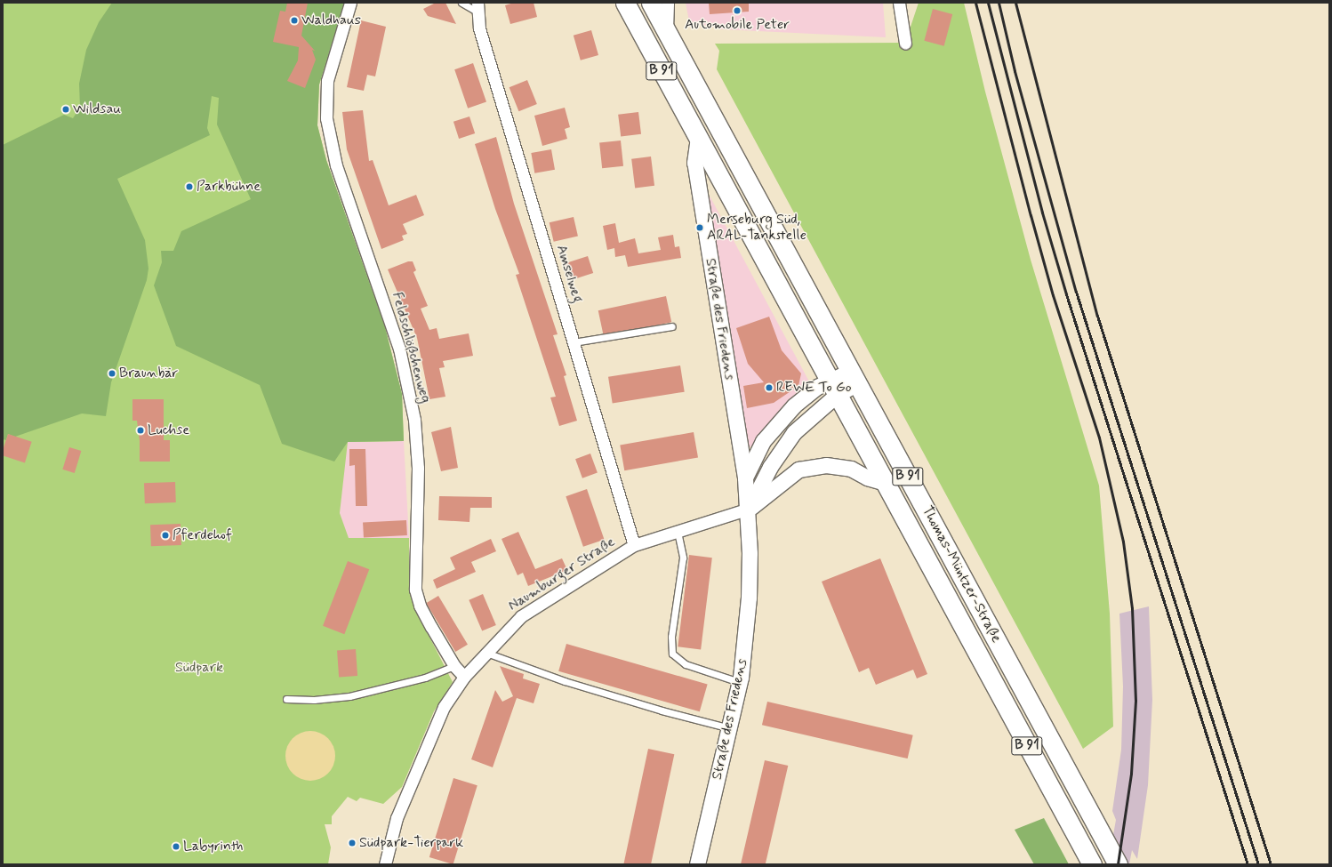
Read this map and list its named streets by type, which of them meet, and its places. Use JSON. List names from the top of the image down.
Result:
{
  "streets": {
    "main road": ["B 91", "Thomas-Müntzer-Straße"],
    "street": [
      "Amselweg",
      "Straße des Friedens",
      "Feldschlößchenweg",
      "Naumburger Straße"
    ]
  },
  "crossings": [
    ["B 91", "Straße des Friedens"],
    ["B 91", "Thomas-Müntzer-Straße"],
    ["Amselweg", "Naumburger Straße"],
    ["Straße des Friedens", "Naumburger Straße"],
    ["Straße des Friedens", "Thomas-Müntzer-Straße"],
    ["Feldschlößchenweg", "Naumburger Straße"]
  ],
  "parks": ["Südpark"],
  "places": [
    "Automobile Peter",
    "Waldhaus",
    "Wildsau",
    "Parkbühne",
    "Merseburg Süd, ARAL-Tankstelle",
    "Braunbär",
    "REWE To Go",
    "Luchse",
    "Pferdehof",
    "Südpark-Tierpark",
    "Labyrinth"
  ]
}
